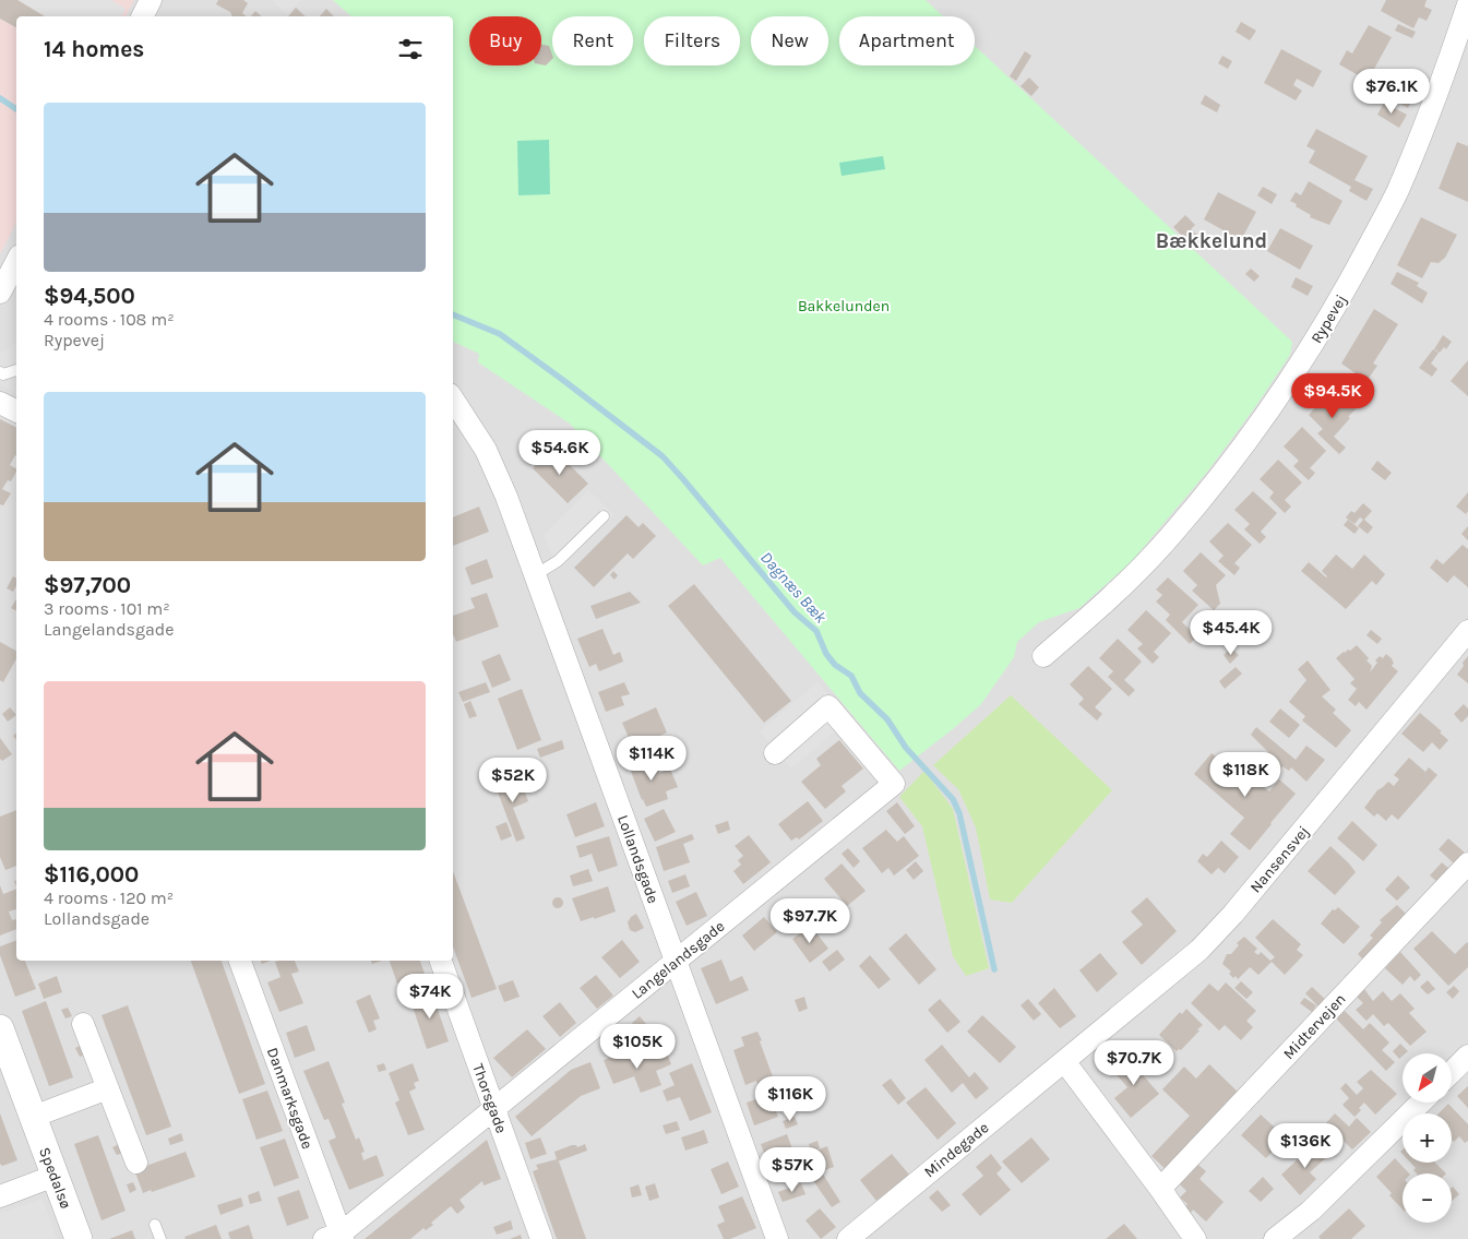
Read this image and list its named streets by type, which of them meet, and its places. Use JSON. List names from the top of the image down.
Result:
{
  "streets": {
    "street": [
      "Rypevej",
      "Lollandsgade",
      "Nansensvej",
      "Langelandsgade",
      "Midtervejen",
      "Danmarksgade",
      "Thorsgade",
      "Mindegade",
      "Spedalsø"
    ]
  },
  "crossings": [
    ["Lollandsgade", "Langelandsgade"],
    ["Nansensvej", "Mindegade"],
    ["Langelandsgade", "Danmarksgade"],
    ["Langelandsgade", "Thorsgade"]
  ],
  "districts": ["Bækkelund"],
  "water": ["Dagnæs Bæk"],
  "parks": ["Bakkelunden"],
  "north": "bottom left",
  "page": {
    "chip": [
      "Buy",
      "Rent",
      "Filters",
      "New",
      "Apartment"
    ],
    "heading": "14 homes",
    "price": [
      "$76.1K",
      "$94.5K",
      "$54.6K",
      "$45.4K",
      "$114K",
      "$118K",
      "$52K",
      "$97.7K",
      "$74K",
      "$105K",
      "$70.7K",
      "$116K",
      "$136K",
      "$57K"
    ],
    "list": [
      {
        "name": "$94,500",
        "note": "4 rooms · 108 m² · Rypevej"
      },
      {
        "name": "$97,700",
        "note": "3 rooms · 101 m² · Langelandsgade"
      },
      {
        "name": "$116,000",
        "note": "4 rooms · 120 m² · Lollandsgade"
      }
    ],
    "map_buttons": ["+", "−"]
  }
}
